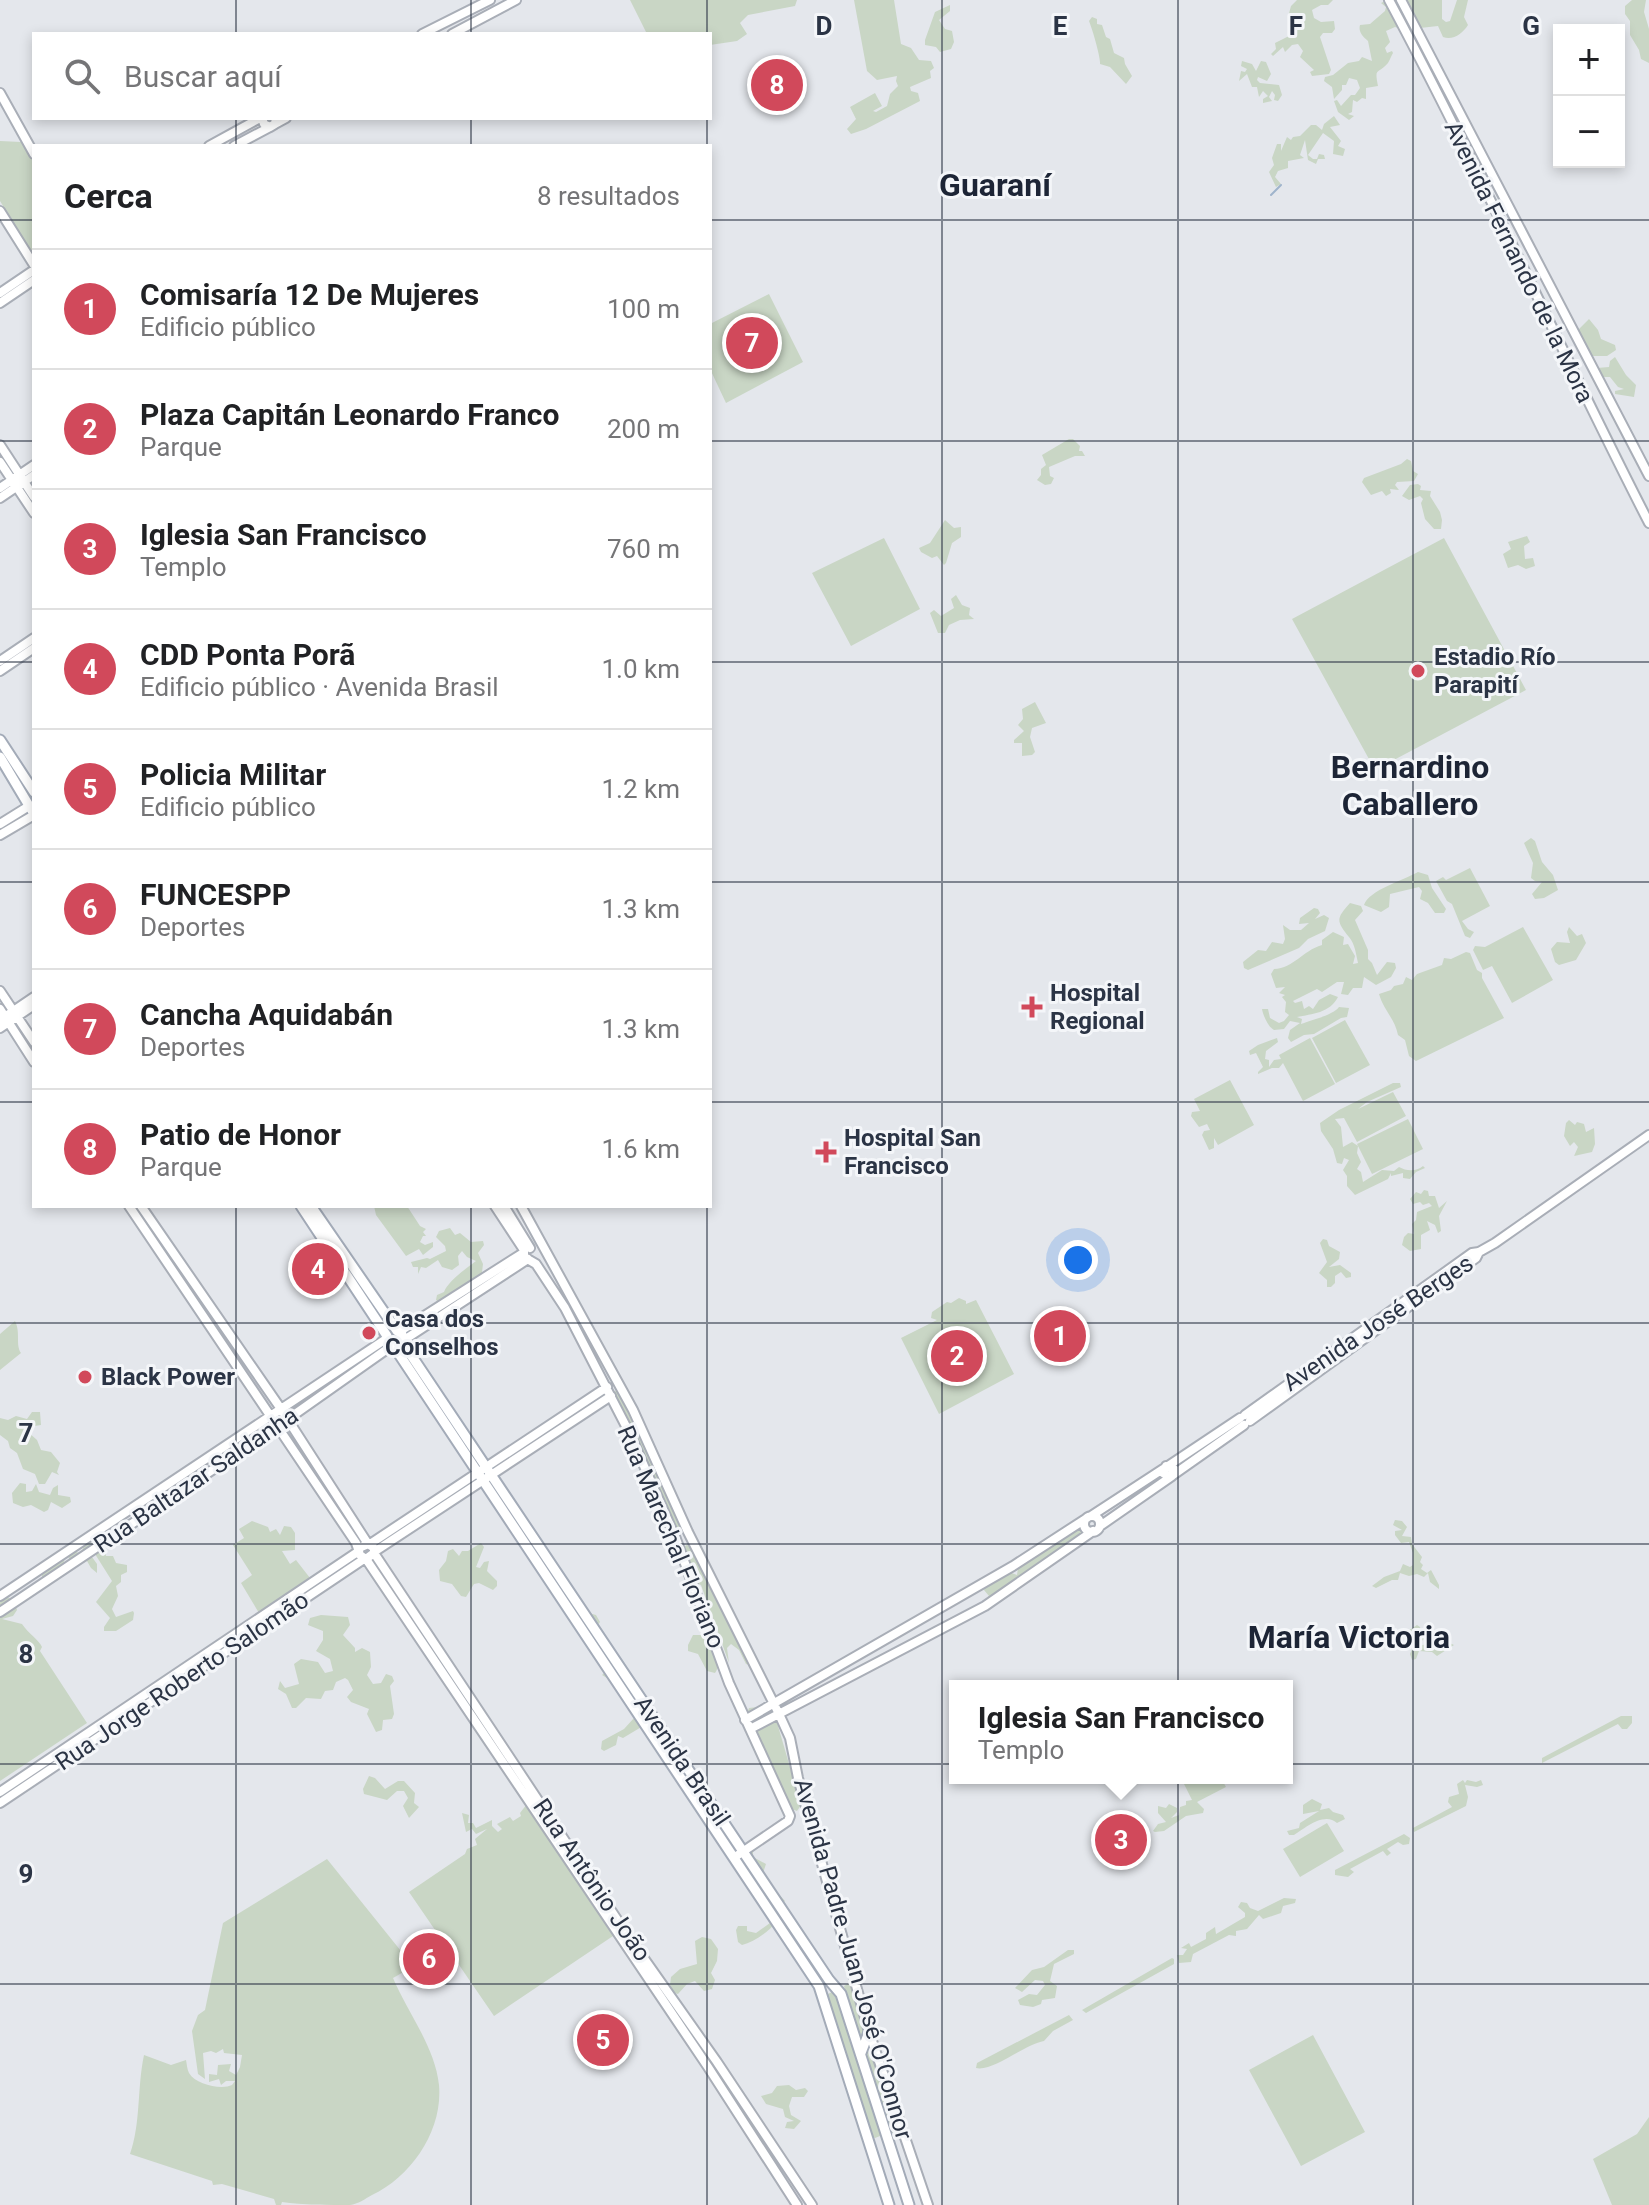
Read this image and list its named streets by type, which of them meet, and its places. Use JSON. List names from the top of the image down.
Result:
{
  "streets": {
    "main road": [
      "Avenida Fernando de la Mora",
      "Avenida José Berges",
      "Rua Baltazar Saldanha",
      "Rua Marechal Floriano",
      "Rua Jorge Roberto Salomão",
      "Avenida Brasil",
      "Rua Antônio João",
      "Avenida Padre Juan José O'Connor"
    ]
  },
  "crossings": [
    ["Avenida José Berges", "Rua Marechal Floriano"],
    ["Avenida José Berges", "Avenida Padre Juan José O'Connor"],
    ["Rua Baltazar Saldanha", "Rua Marechal Floriano"],
    ["Rua Baltazar Saldanha", "Avenida Brasil"],
    ["Rua Baltazar Saldanha", "Rua Antônio João"],
    ["Rua Marechal Floriano", "Rua Jorge Roberto Salomão"],
    ["Rua Marechal Floriano", "Avenida Brasil"],
    ["Rua Jorge Roberto Salomão", "Avenida Brasil"],
    ["Rua Jorge Roberto Salomão", "Rua Antônio João"]
  ],
  "districts": ["Guaraní", "Bernardino Caballero", "María Victoria"],
  "places": {
    "other": ["Estadio Río Parapití", "Casa dos Conselhos", "Black Power"],
    "health": ["Hospital Regional", "Hospital San Francisco"]
  },
  "page": {
    "map_buttons": ["+", "−"],
    "search": "Buscar aquí",
    "pins": [
      "8",
      "7",
      "4",
      "1",
      "2",
      "3",
      "6",
      "5"
    ],
    "heading": ["Cerca", "8 resultados"],
    "list": [
      {
        "mark": "1",
        "name": "Comisaría 12 De Mujeres",
        "note": "Edificio público",
        "value": "100 m"
      },
      {
        "mark": "2",
        "name": "Plaza Capitán Leonardo Franco",
        "note": "Parque",
        "value": "200 m"
      },
      {
        "mark": "3",
        "name": "Iglesia San Francisco",
        "note": "Templo",
        "value": "760 m"
      },
      {
        "mark": "4",
        "name": "CDD Ponta Porã",
        "note": "Edificio público · Avenida Brasil",
        "value": "1.0 km"
      },
      {
        "mark": "5",
        "name": "Policia Militar",
        "note": "Edificio público",
        "value": "1.2 km"
      },
      {
        "mark": "6",
        "name": "FUNCESPP",
        "note": "Deportes",
        "value": "1.3 km"
      },
      {
        "mark": "7",
        "name": "Cancha Aquidabán",
        "note": "Deportes",
        "value": "1.3 km"
      },
      {
        "mark": "8",
        "name": "Patio de Honor",
        "note": "Parque",
        "value": "1.6 km"
      }
    ],
    "popup": ["Iglesia San Francisco", "Templo"]
  },
  "grid": {
    "columns": [
      "D",
      "E",
      "F",
      "G"
    ],
    "rows": ["7", "8", "9"]
  }
}
